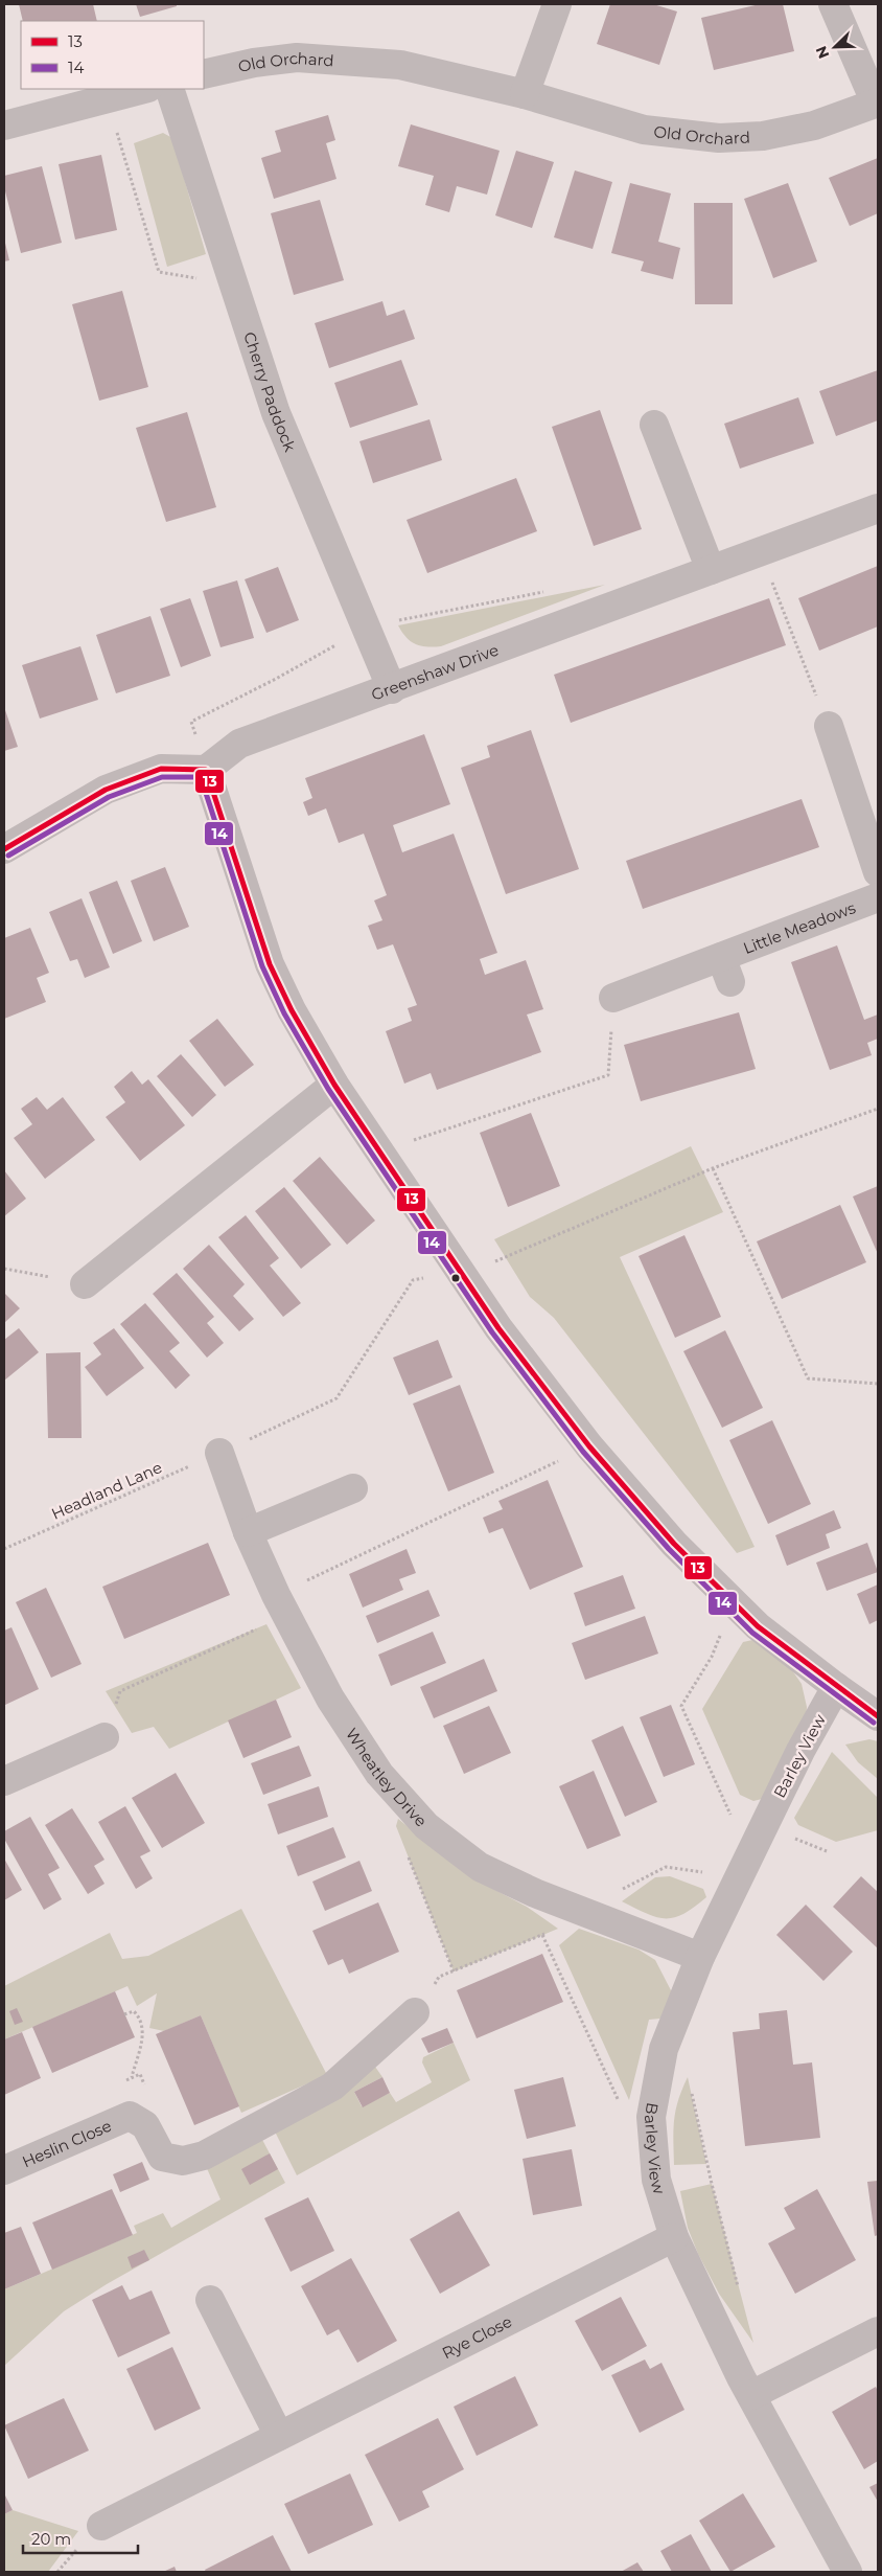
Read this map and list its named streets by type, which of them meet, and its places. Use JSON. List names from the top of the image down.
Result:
{
  "streets": {
    "street": [
      "Old Orchard",
      "Cherry Paddock",
      "Greenshaw Drive",
      "Little Meadows",
      "Barley View",
      "Wheatley Drive",
      "Heslin Close",
      "Rye Close"
    ],
    "path": ["Headland Lane"]
  },
  "crossings": [
    ["Cherry Paddock", "Greenshaw Drive"],
    ["Headland Lane", "Wheatley Drive"],
    ["Barley View", "Wheatley Drive"],
    ["Barley View", "Rye Close"]
  ],
  "lines": ["transit line 13", "transit line 14"],
  "legend": ["13", "14"],
  "scale_bar": "20 m",
  "north": "bottom left"
}
